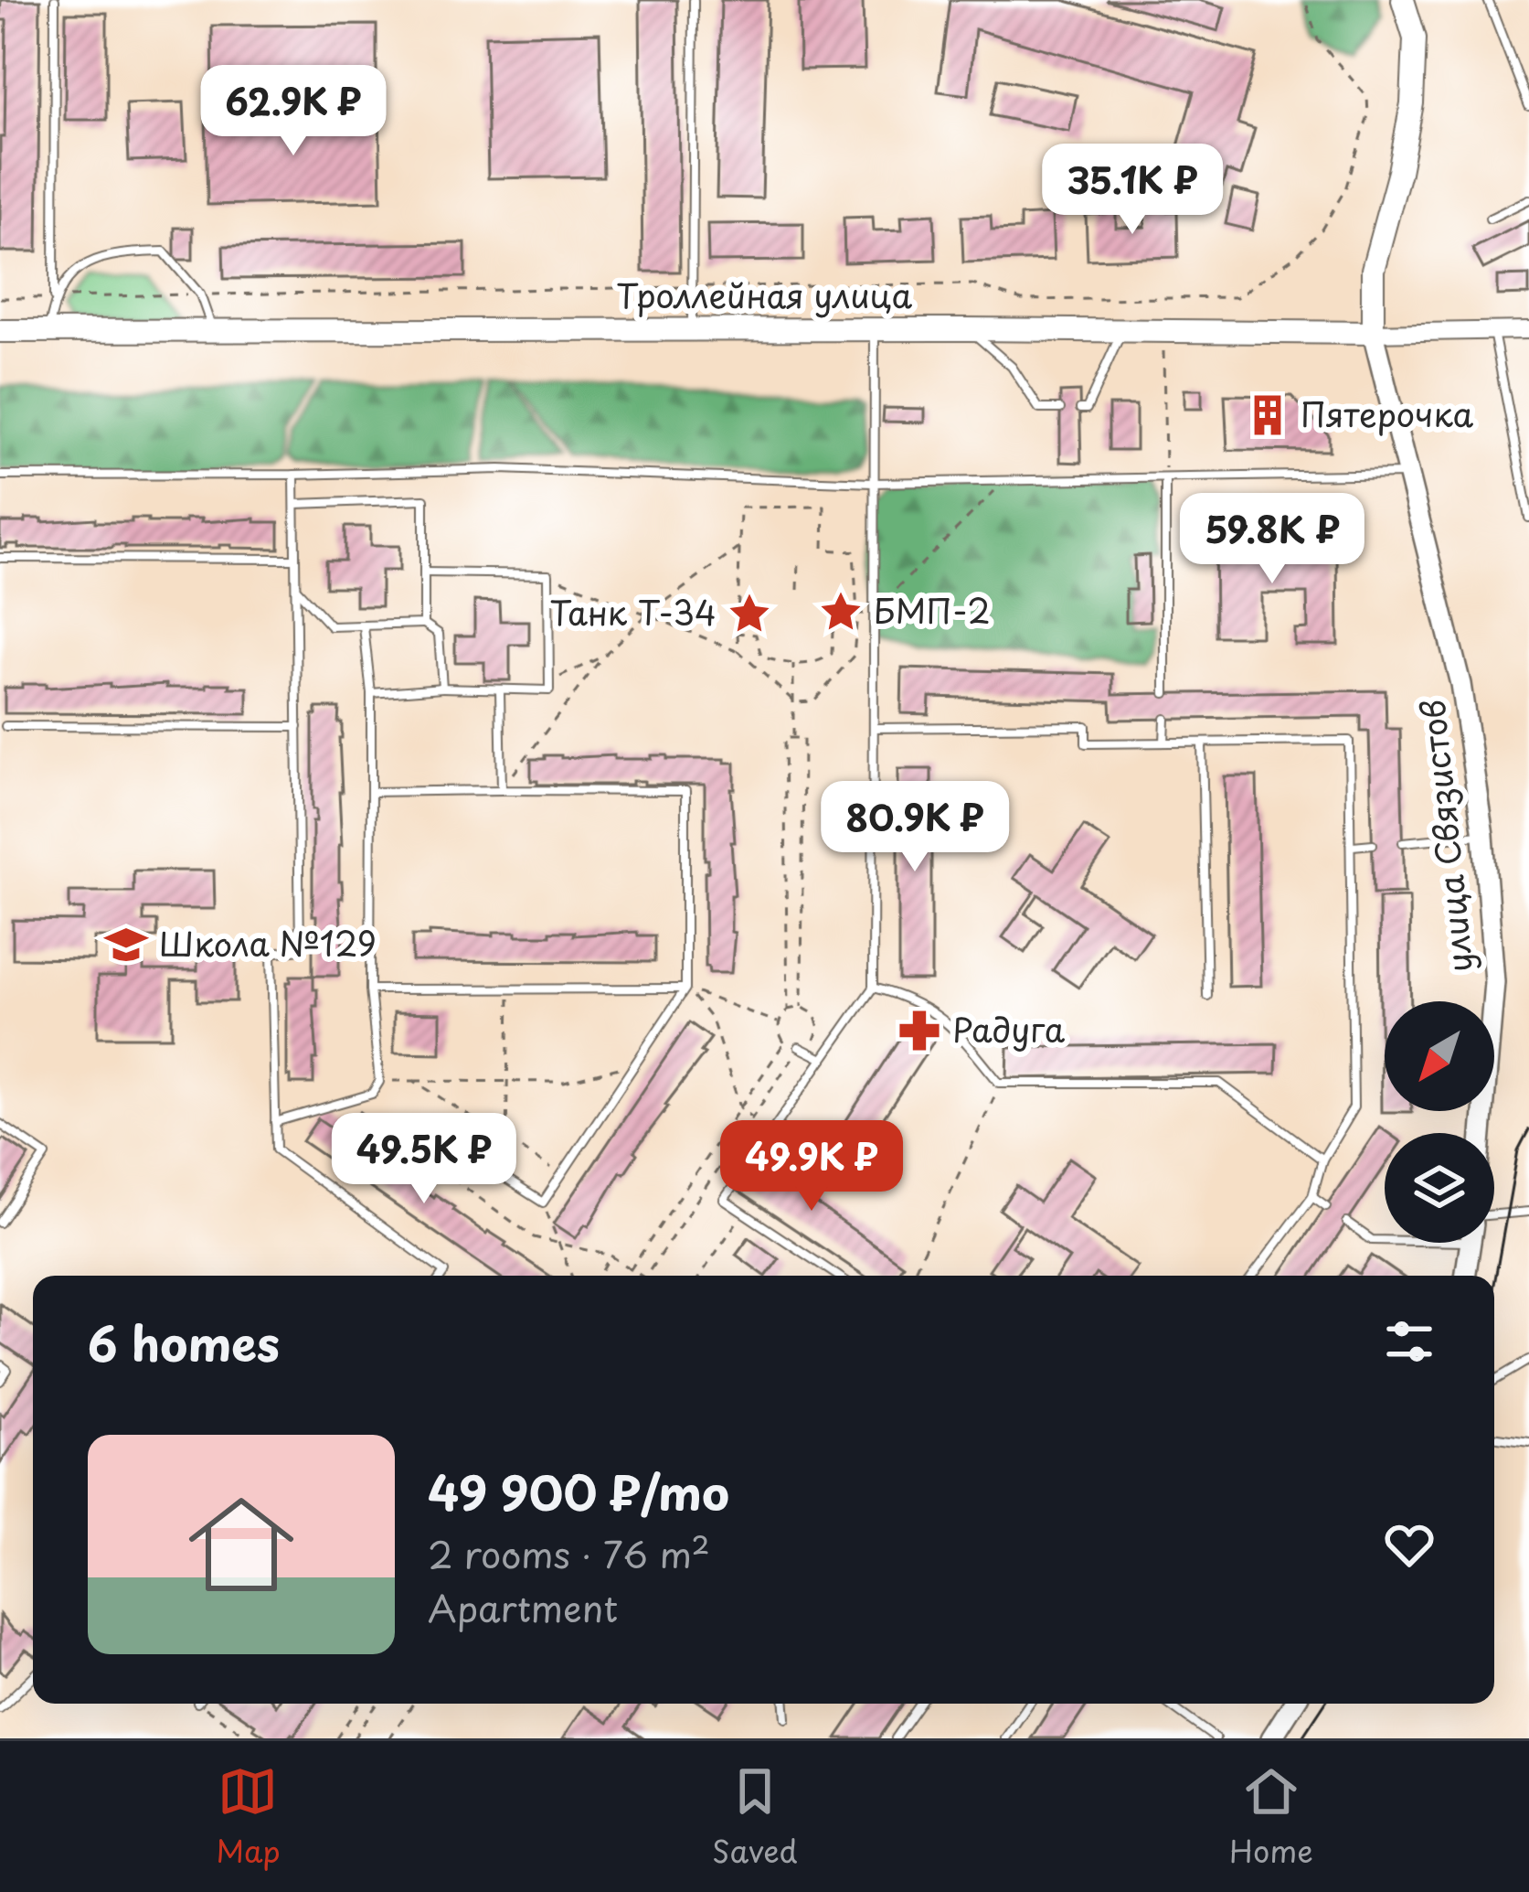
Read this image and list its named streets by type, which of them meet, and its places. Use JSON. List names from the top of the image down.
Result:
{
  "streets": {
    "main road": ["Троллейная улица", "улица Связистов"]
  },
  "crossings": [
    ["Троллейная улица", "улица Связистов"]
  ],
  "places": {
    "building": ["Пятерочка"],
    "place": ["БМП-2", "Танк Т-34"],
    "school or university": ["Школа №129"],
    "pharmacy": ["Радуга"]
  },
  "north": "bottom left",
  "page": {
    "price": [
      "62.9K ₽",
      "35.1K ₽",
      "59.8K ₽",
      "80.9K ₽",
      "49.5K ₽",
      "49.9K ₽"
    ],
    "heading": "6 homes",
    "list": [
      {
        "name": "49 900 ₽/mo",
        "note": "2 rooms · 76 m² · Apartment"
      }
    ],
    "tabs": ["Map", "Saved", "Home"]
  }
}
